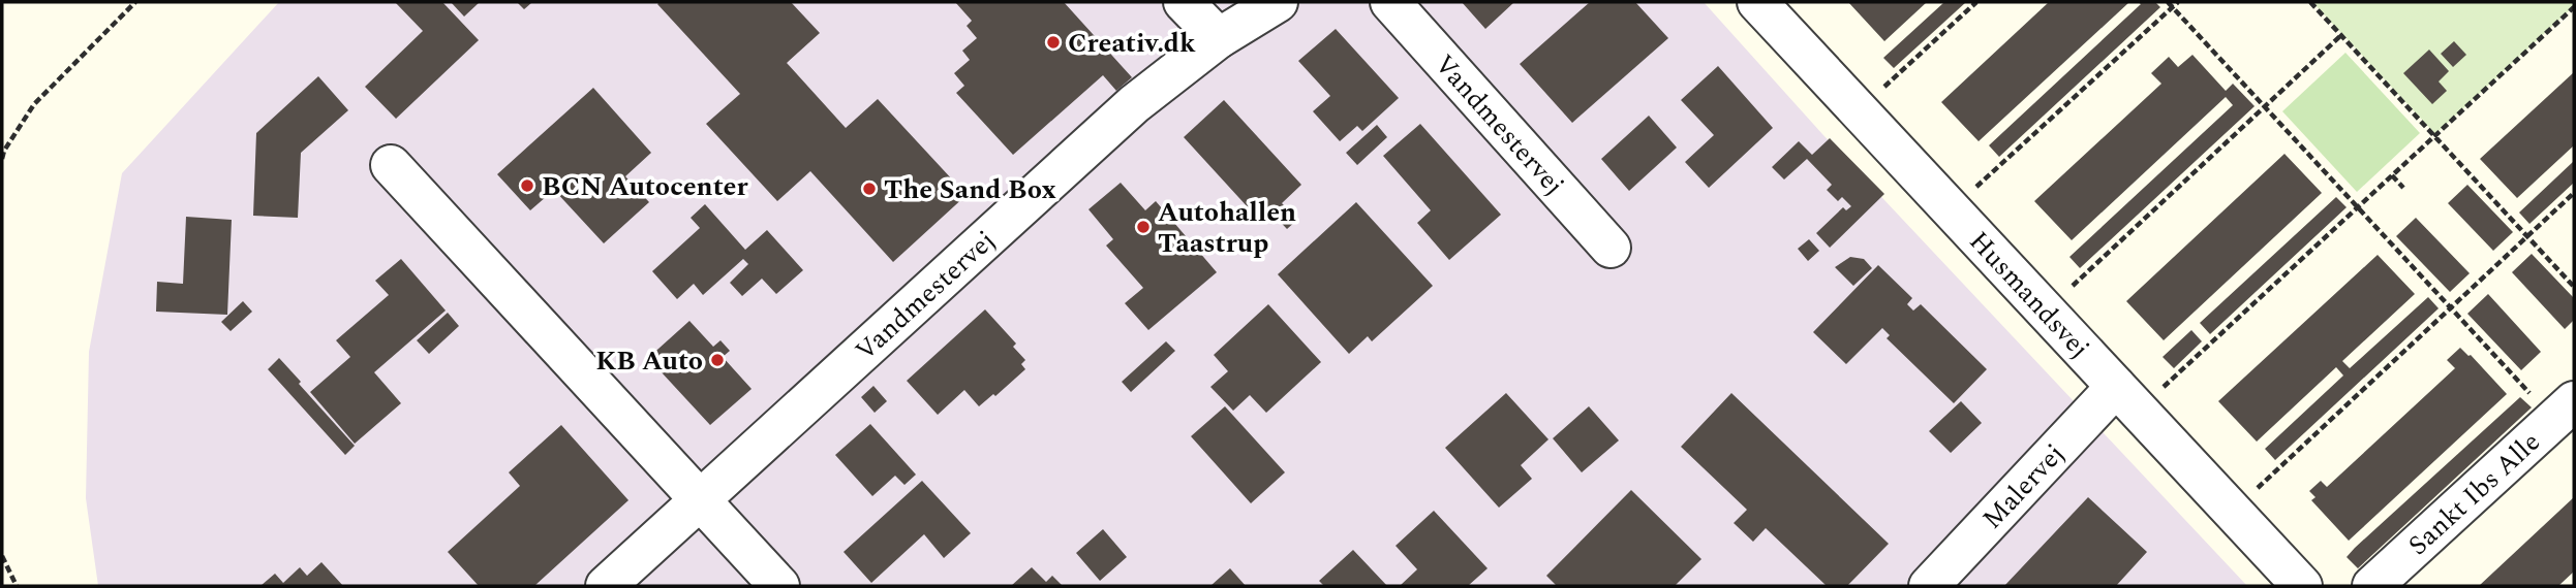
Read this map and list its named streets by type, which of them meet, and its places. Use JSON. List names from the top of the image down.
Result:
{
  "streets": {
    "street": [
      "Vandmestervej",
      "Husmandsvej",
      "Malervej",
      "Sankt Ibs Alle"
    ]
  },
  "crossings": [
    ["Husmandsvej", "Malervej"]
  ],
  "places": [
    "Creativ.dk",
    "BCN Autocenter",
    "The Sand Box",
    "Autohallen Taastrup",
    "KB Auto"
  ]
}
